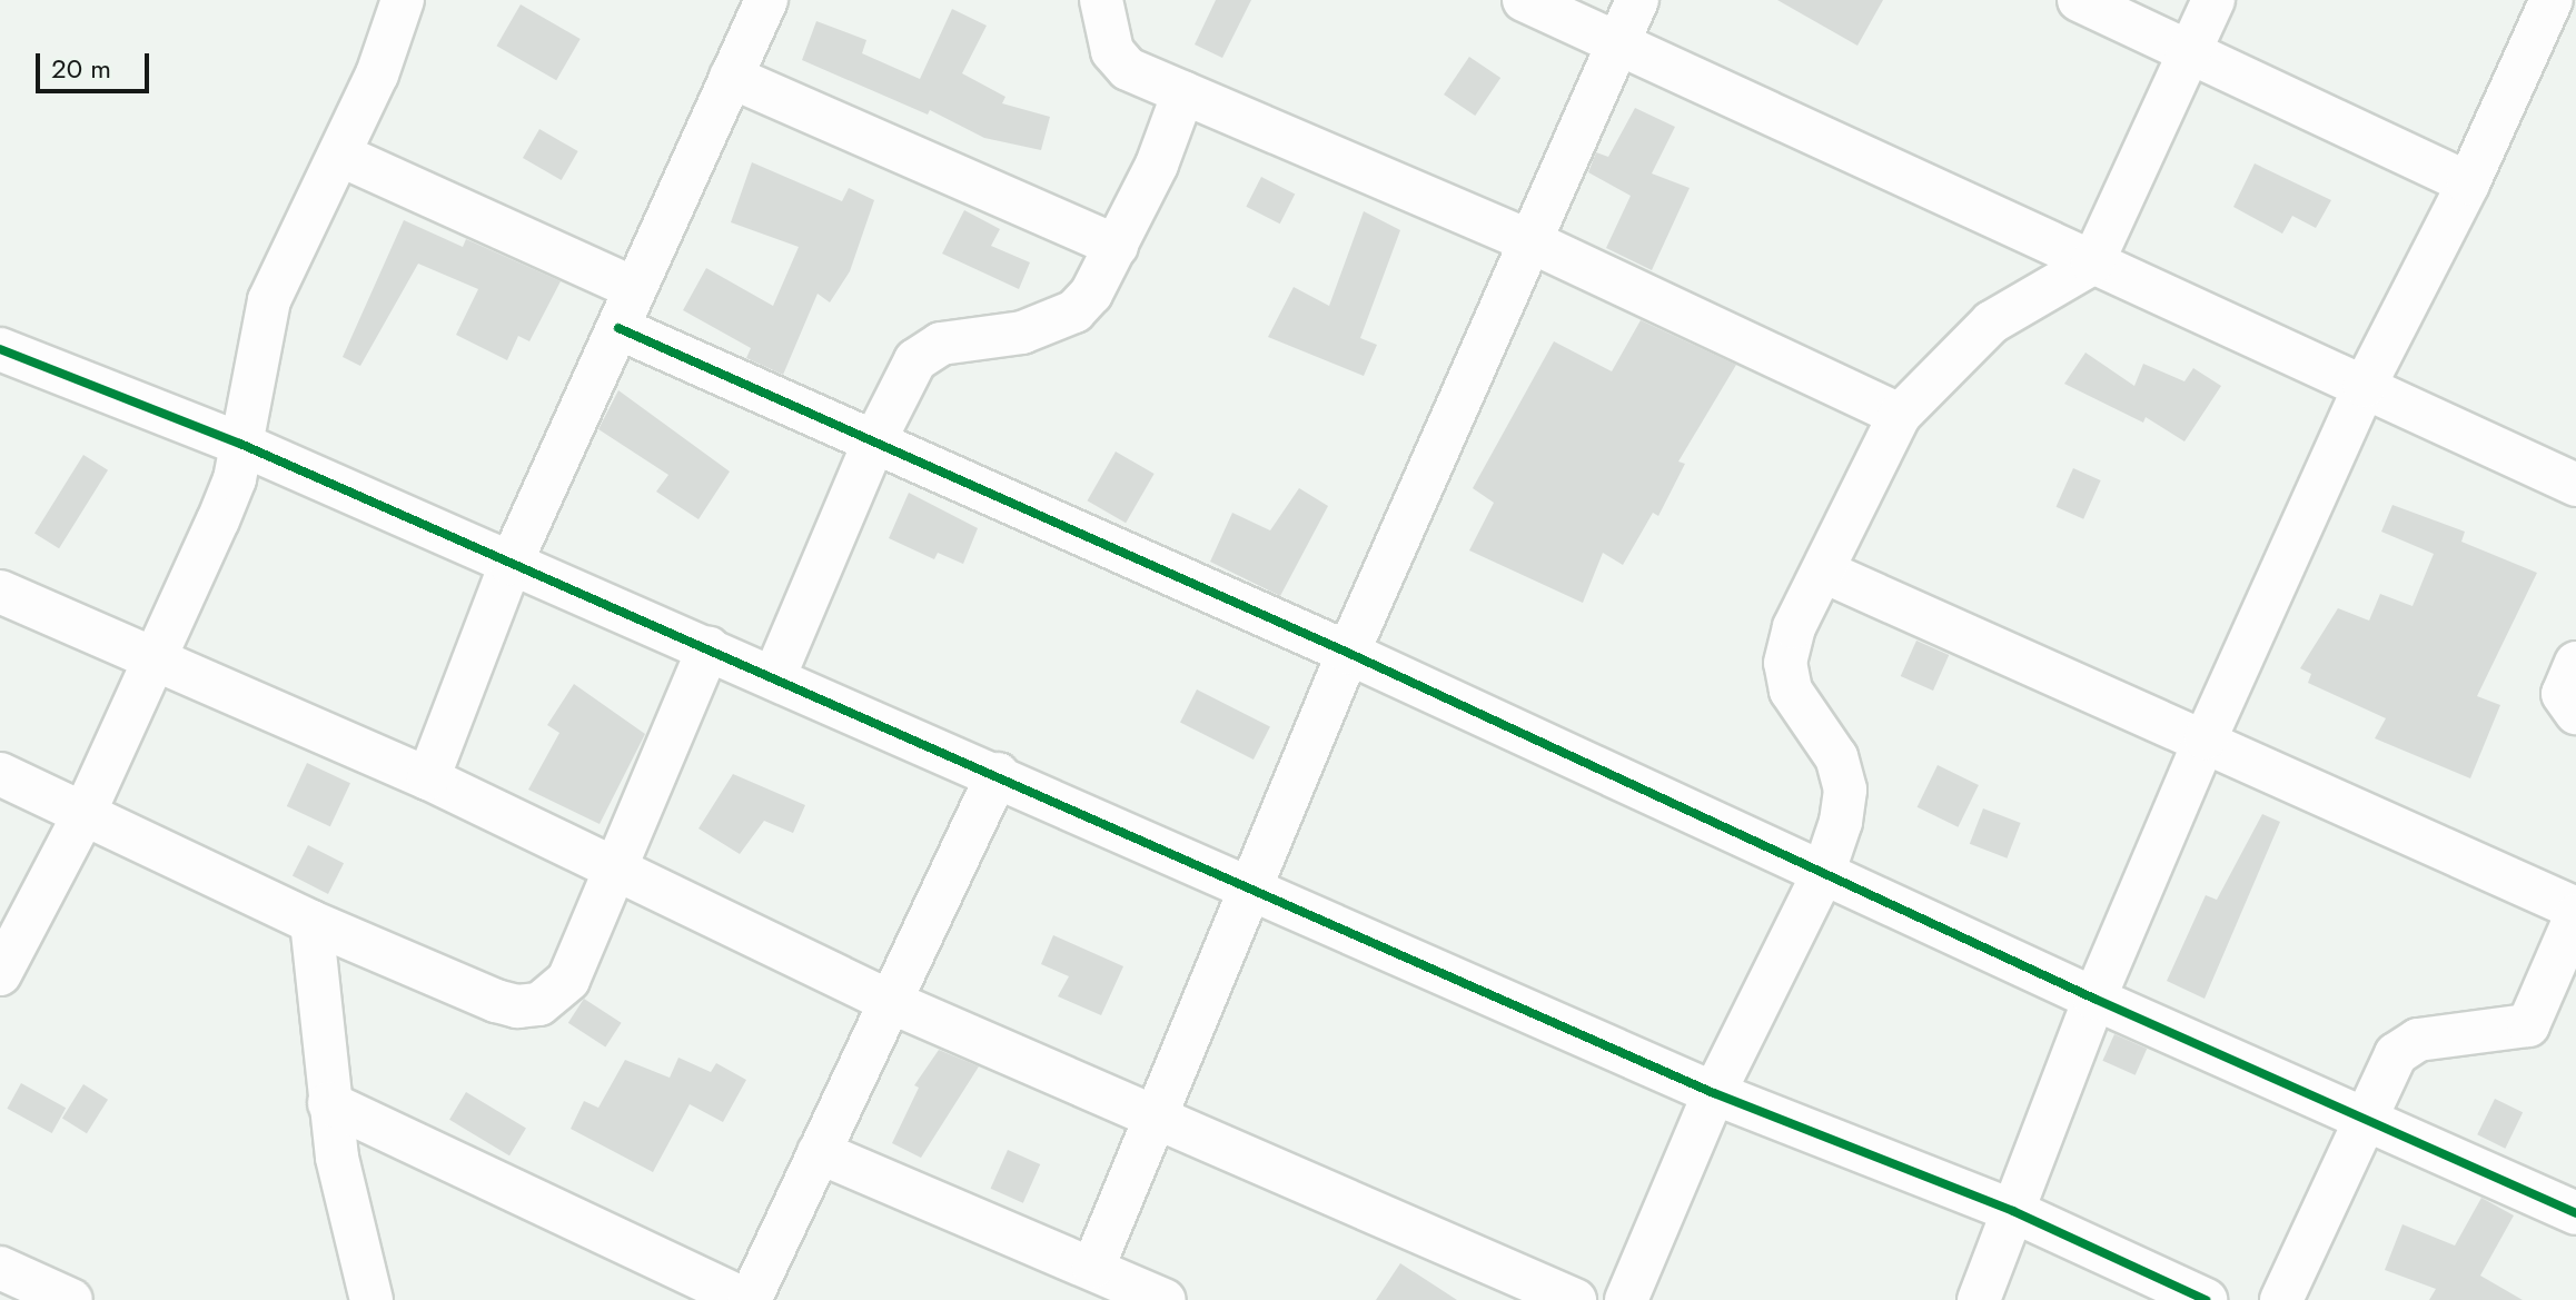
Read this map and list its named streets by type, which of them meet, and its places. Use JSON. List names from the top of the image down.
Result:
{
  "scale_bar": "20 m"
}
